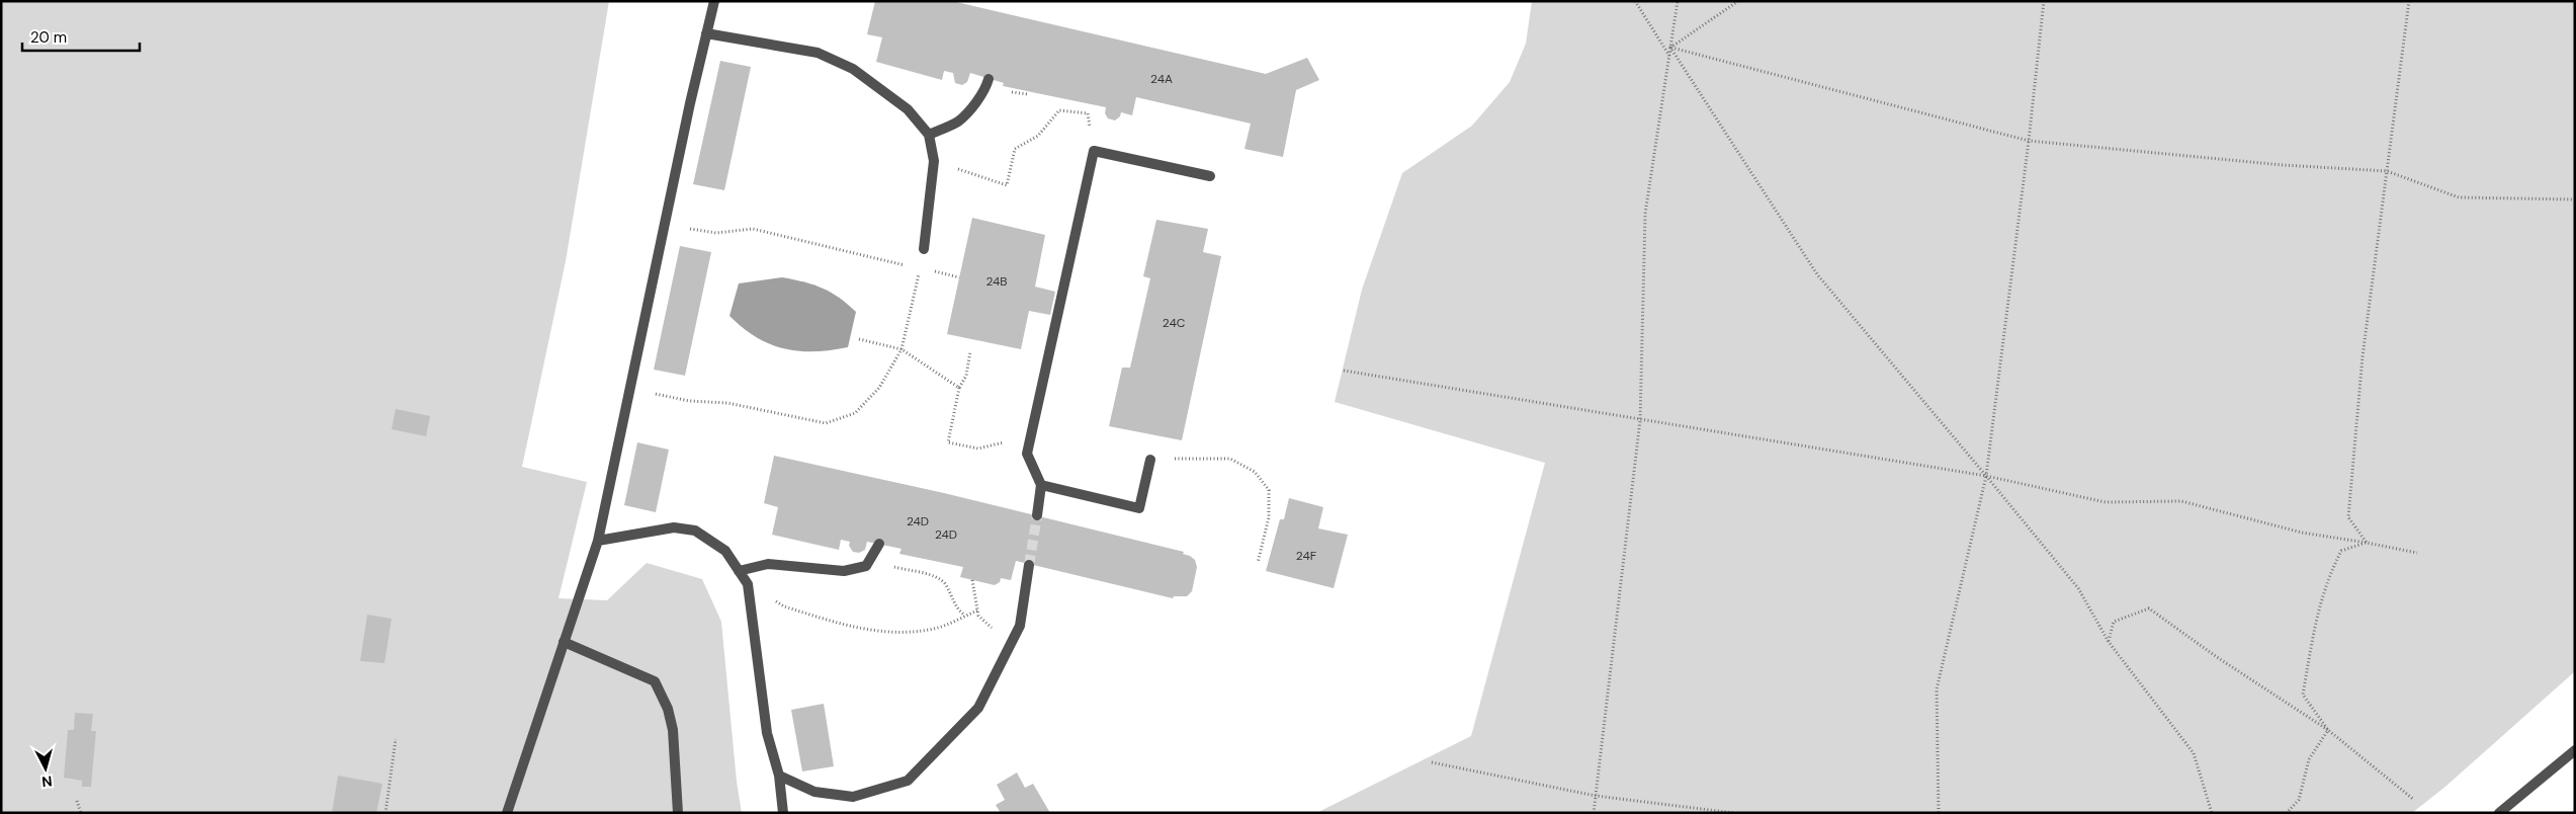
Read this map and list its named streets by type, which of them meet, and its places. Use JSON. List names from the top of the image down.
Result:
{
  "house_numbers": [
    "24A",
    "24B",
    "24C",
    "24D",
    "24D",
    "24F"
  ],
  "scale_bar": "20 m",
  "north": "bottom"
}
